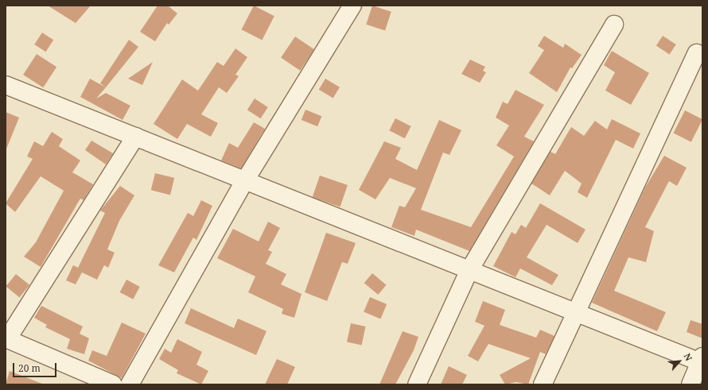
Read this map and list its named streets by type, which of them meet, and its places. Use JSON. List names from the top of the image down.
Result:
{
  "scale_bar": "20 m",
  "north": "top right"
}
